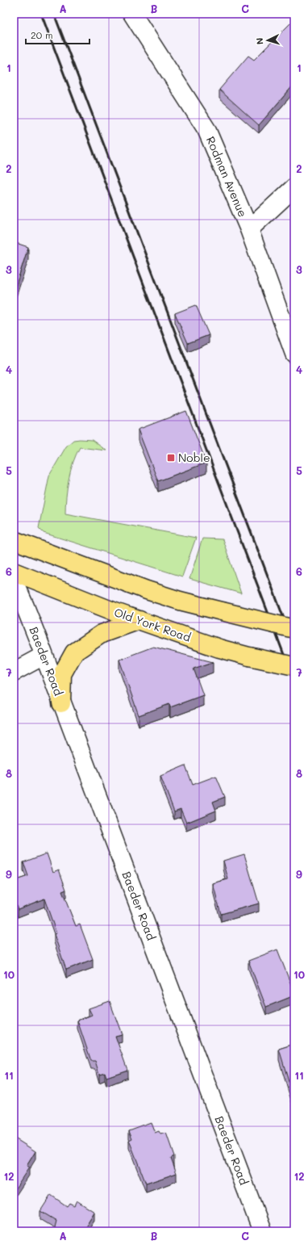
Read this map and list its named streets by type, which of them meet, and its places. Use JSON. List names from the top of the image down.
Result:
{
  "streets": {
    "highway": ["Old York Road"],
    "street": ["Rodman Avenue", "Baeder Road"]
  },
  "places": {
    "transit": ["Noble"]
  },
  "scale_bar": "20 m",
  "north": "left",
  "grid": {
    "columns": ["A", "B", "C"],
    "rows": [
      "1",
      "2",
      "3",
      "4",
      "5",
      "6",
      "7",
      "8",
      "9",
      "10",
      "11",
      "12"
    ]
  }
}
